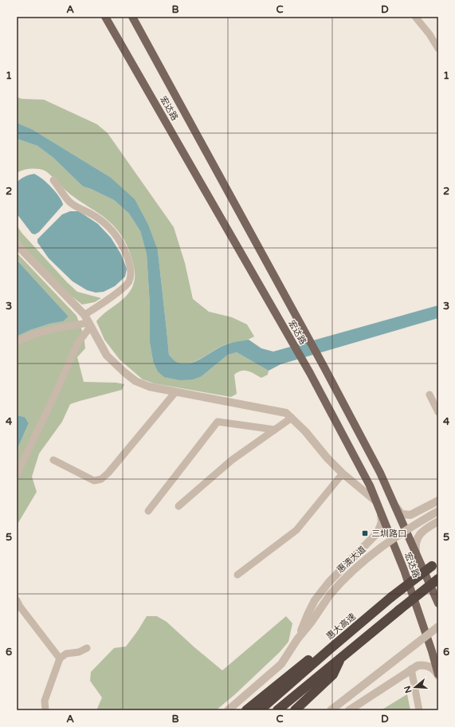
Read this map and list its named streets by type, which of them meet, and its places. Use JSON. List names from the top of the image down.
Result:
{
  "streets": {
    "highway": ["惠大高速"],
    "main road": ["宏达路"],
    "street": ["惠澳大道"]
  },
  "places": {
    "transit": ["三圳路口"]
  },
  "north": "left",
  "grid": {
    "columns": [
      "A",
      "B",
      "C",
      "D"
    ],
    "rows": [
      "1",
      "2",
      "3",
      "4",
      "5",
      "6"
    ]
  }
}
